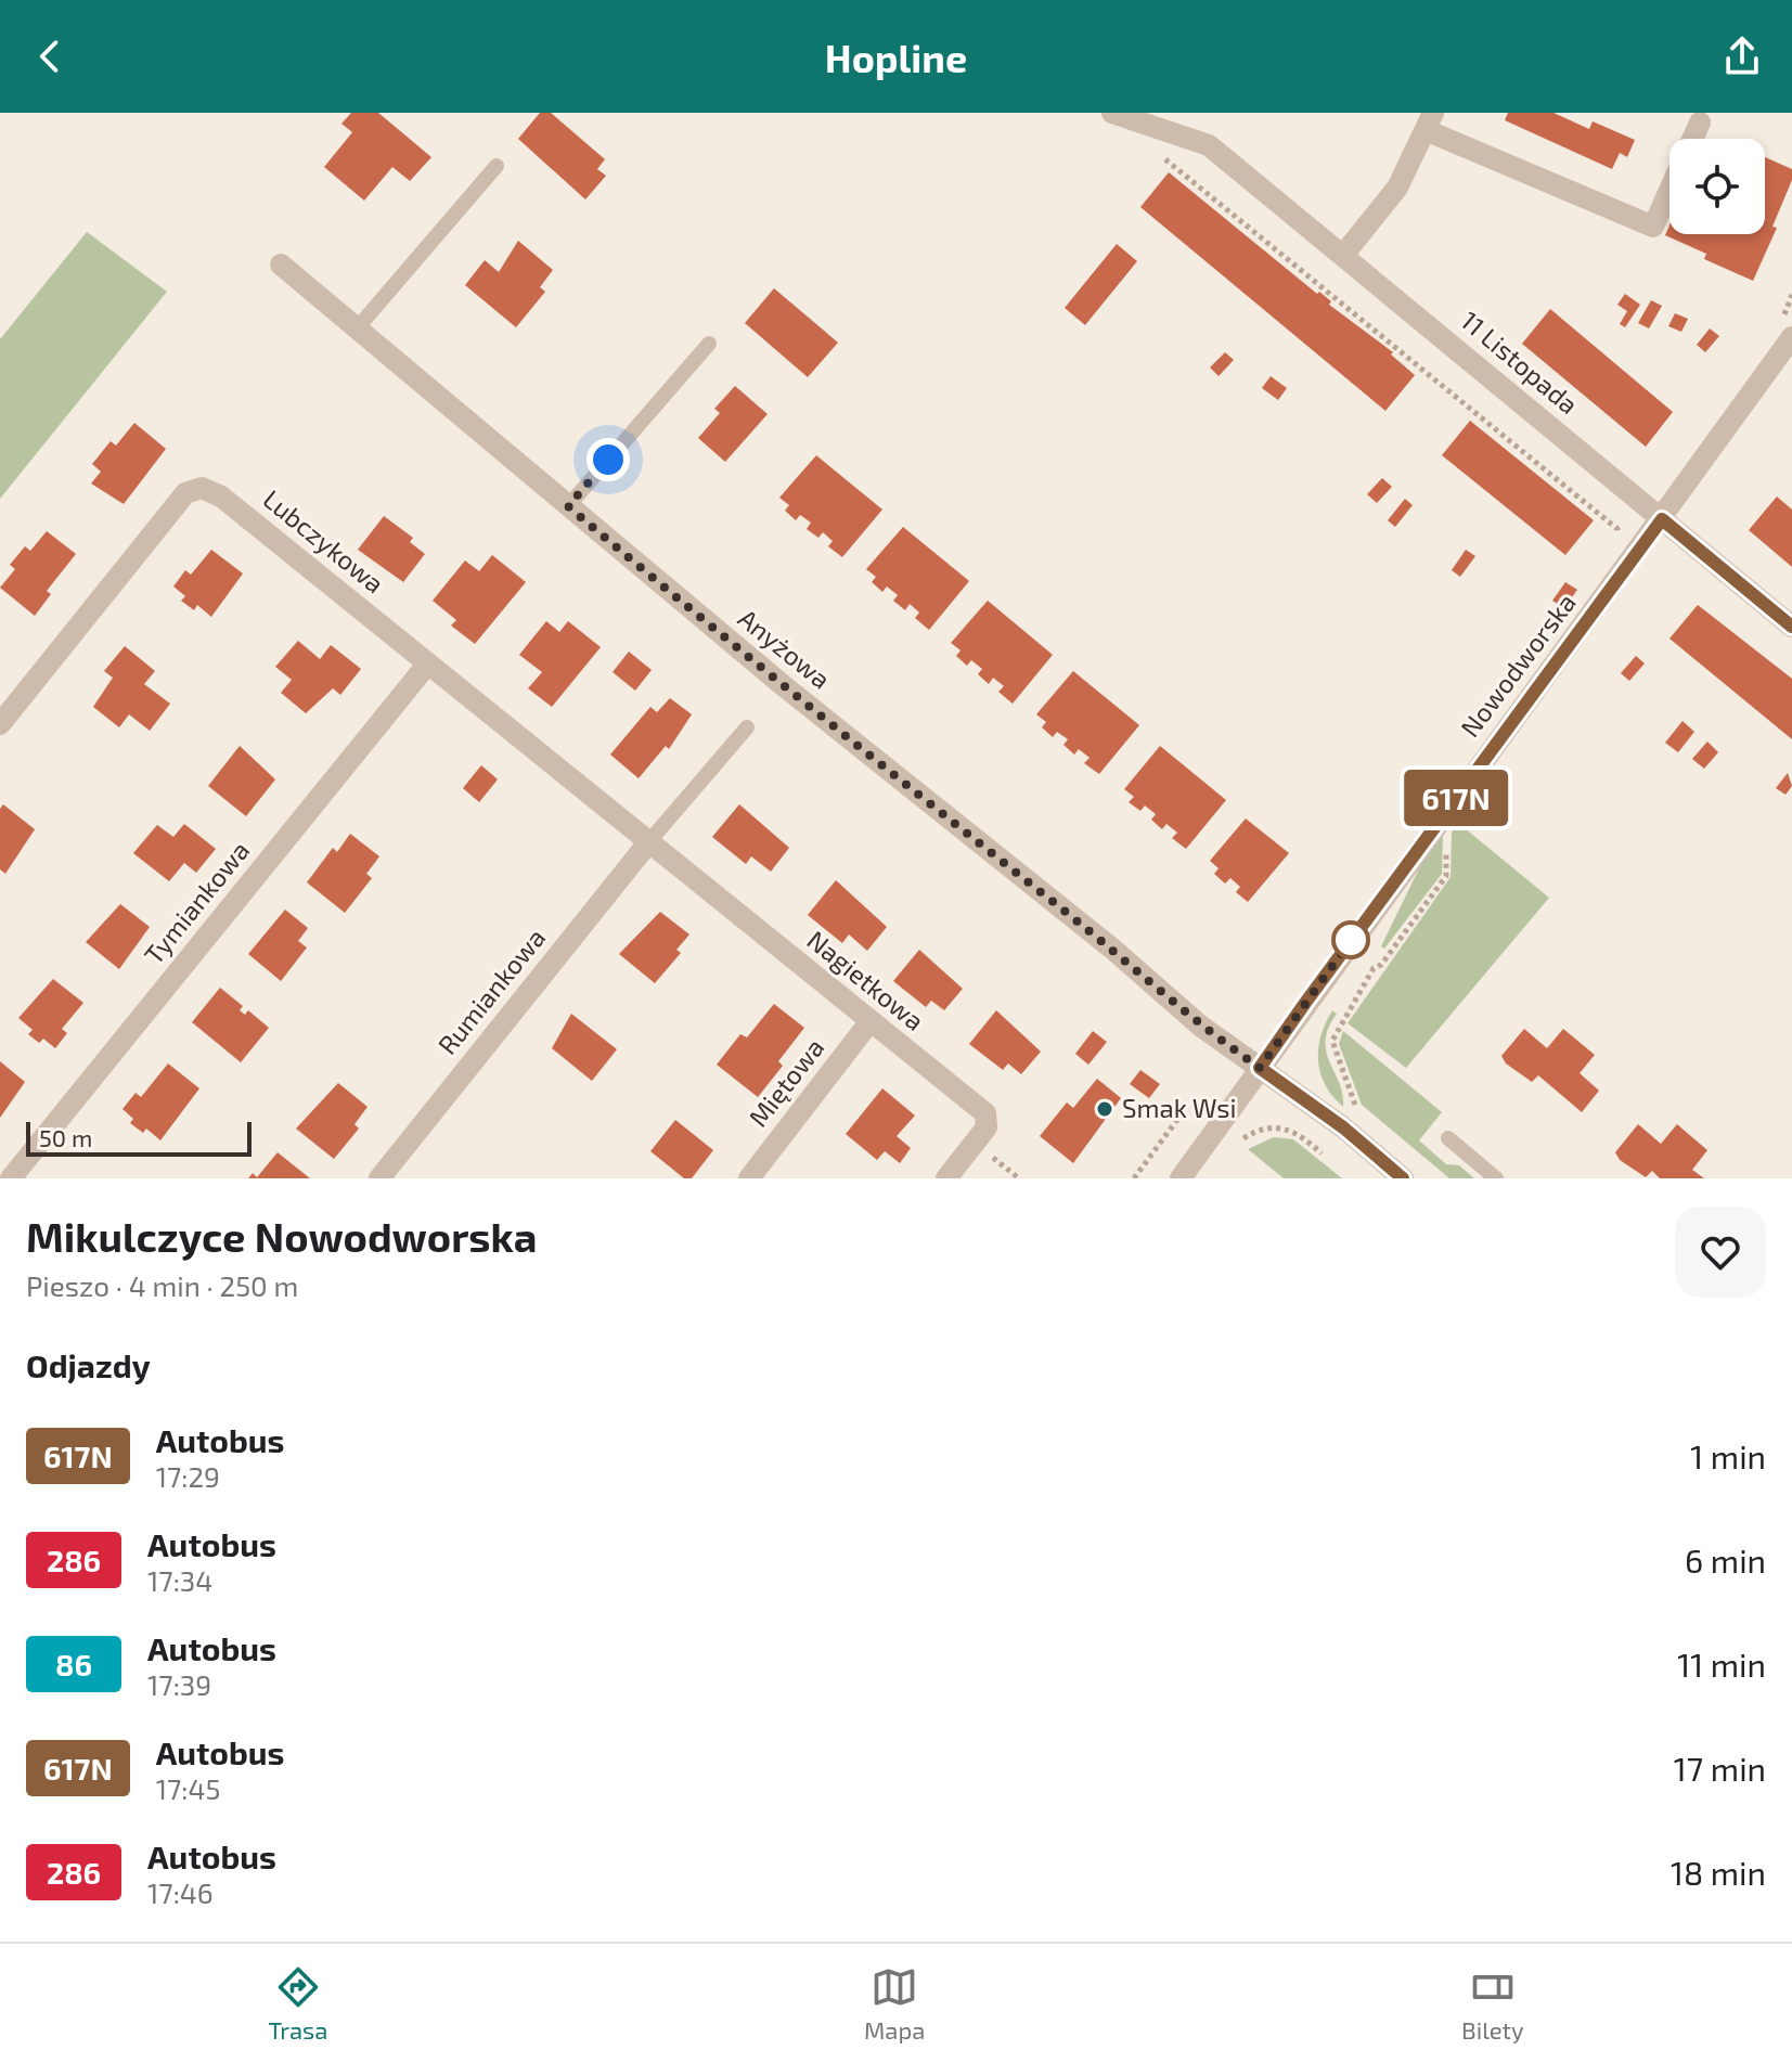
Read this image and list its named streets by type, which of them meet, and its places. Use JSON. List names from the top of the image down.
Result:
{
  "streets": {
    "street": [
      "11 Listopada",
      "Lubczykowa",
      "Anyżowa",
      "Nowodworska",
      "Tymiankowa",
      "Nagietkowa",
      "Rumiankowa",
      "Miętowa"
    ]
  },
  "crossings": [
    ["11 Listopada", "Nowodworska"],
    ["Lubczykowa", "Tymiankowa"],
    ["Lubczykowa", "Nagietkowa"],
    ["Lubczykowa", "Rumiankowa"],
    ["Anyżowa", "Nowodworska"],
    ["Nagietkowa", "Rumiankowa"],
    ["Nagietkowa", "Miętowa"]
  ],
  "places": ["Smak Wsi"],
  "lines": ["bus line 617N"],
  "scale_bar": "50 m",
  "page": {
    "header": "Hopline",
    "on_map": "617N",
    "scale": "50 m",
    "heading": [
      ["Mikulczyce Nowodworska", "Pieszo · 4 min · 250 m"],
      "Odjazdy"
    ],
    "list": [
      {
        "mark": "617N",
        "name": "Autobus",
        "note": "17:29",
        "value": "1 min"
      },
      {
        "mark": "286",
        "name": "Autobus",
        "note": "17:34",
        "value": "6 min"
      },
      {
        "mark": "86",
        "name": "Autobus",
        "note": "17:39",
        "value": "11 min"
      },
      {
        "mark": "617N",
        "name": "Autobus",
        "note": "17:45",
        "value": "17 min"
      },
      {
        "mark": "286",
        "name": "Autobus",
        "note": "17:46",
        "value": "18 min"
      }
    ],
    "tabs": ["Trasa", "Mapa", "Bilety"]
  }
}
